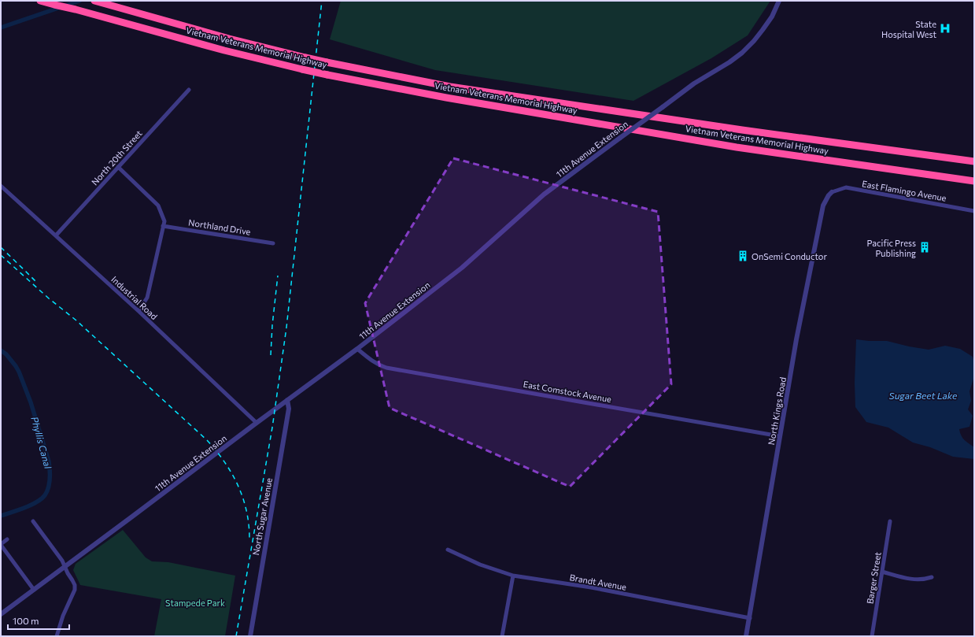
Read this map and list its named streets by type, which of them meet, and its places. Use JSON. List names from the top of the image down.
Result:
{
  "streets": {
    "highway": ["Vietnam Veterans Memorial Highway"],
    "street": [
      "11th Avenue Extension",
      "North 20th Street",
      "East Flamingo Avenue",
      "Northland Drive",
      "Industrial Road",
      "East Comstock Avenue",
      "North Kings Road",
      "North Sugar Avenue",
      "Barger Street",
      "Brandt Avenue"
    ]
  },
  "crossings": [
    ["11th Avenue Extension", "Industrial Road"],
    ["11th Avenue Extension", "East Comstock Avenue"],
    ["11th Avenue Extension", "North Sugar Avenue"],
    ["North 20th Street", "Industrial Road"],
    ["East Flamingo Avenue", "North Kings Road"],
    ["East Comstock Avenue", "North Kings Road"],
    ["North Kings Road", "Brandt Avenue"]
  ],
  "water": ["Sugar Beet Lake", "Phyllis Canal"],
  "parks": ["Stampede Park"],
  "places": {
    "hospital": ["State Hospital West"],
    "building": ["Pacific Press Publishing", "OnSemi Conductor"]
  },
  "scale_bar": "100 m"
}
